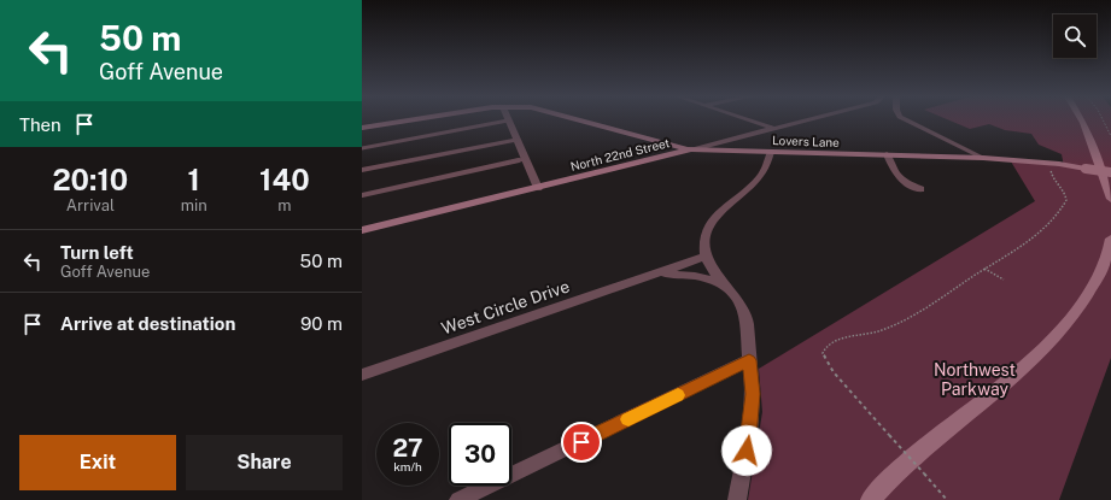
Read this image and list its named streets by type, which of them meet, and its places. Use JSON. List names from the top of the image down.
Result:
{
  "streets": {
    "street": ["Lovers Lane", "North 22nd Street", "West Circle Drive"]
  },
  "crossings": [
    ["Lovers Lane", "North 22nd Street"]
  ],
  "parks": ["Northwest Parkway"],
  "page": {
    "turn": ["50 m", "Goff Avenue"],
    "then": "Then",
    "eta": [
      "20:10",
      "Arrival",
      "1",
      "min",
      "140",
      "m"
    ],
    "list": [
      {
        "name": "Turn left",
        "note": "Goff Avenue",
        "value": "50 m"
      },
      {
        "name": "Arrive at destination",
        "value": "90 m"
      }
    ],
    "speed": "27 km/h",
    "limit": "30",
    "buttons": ["Exit", "Share"]
  }
}
